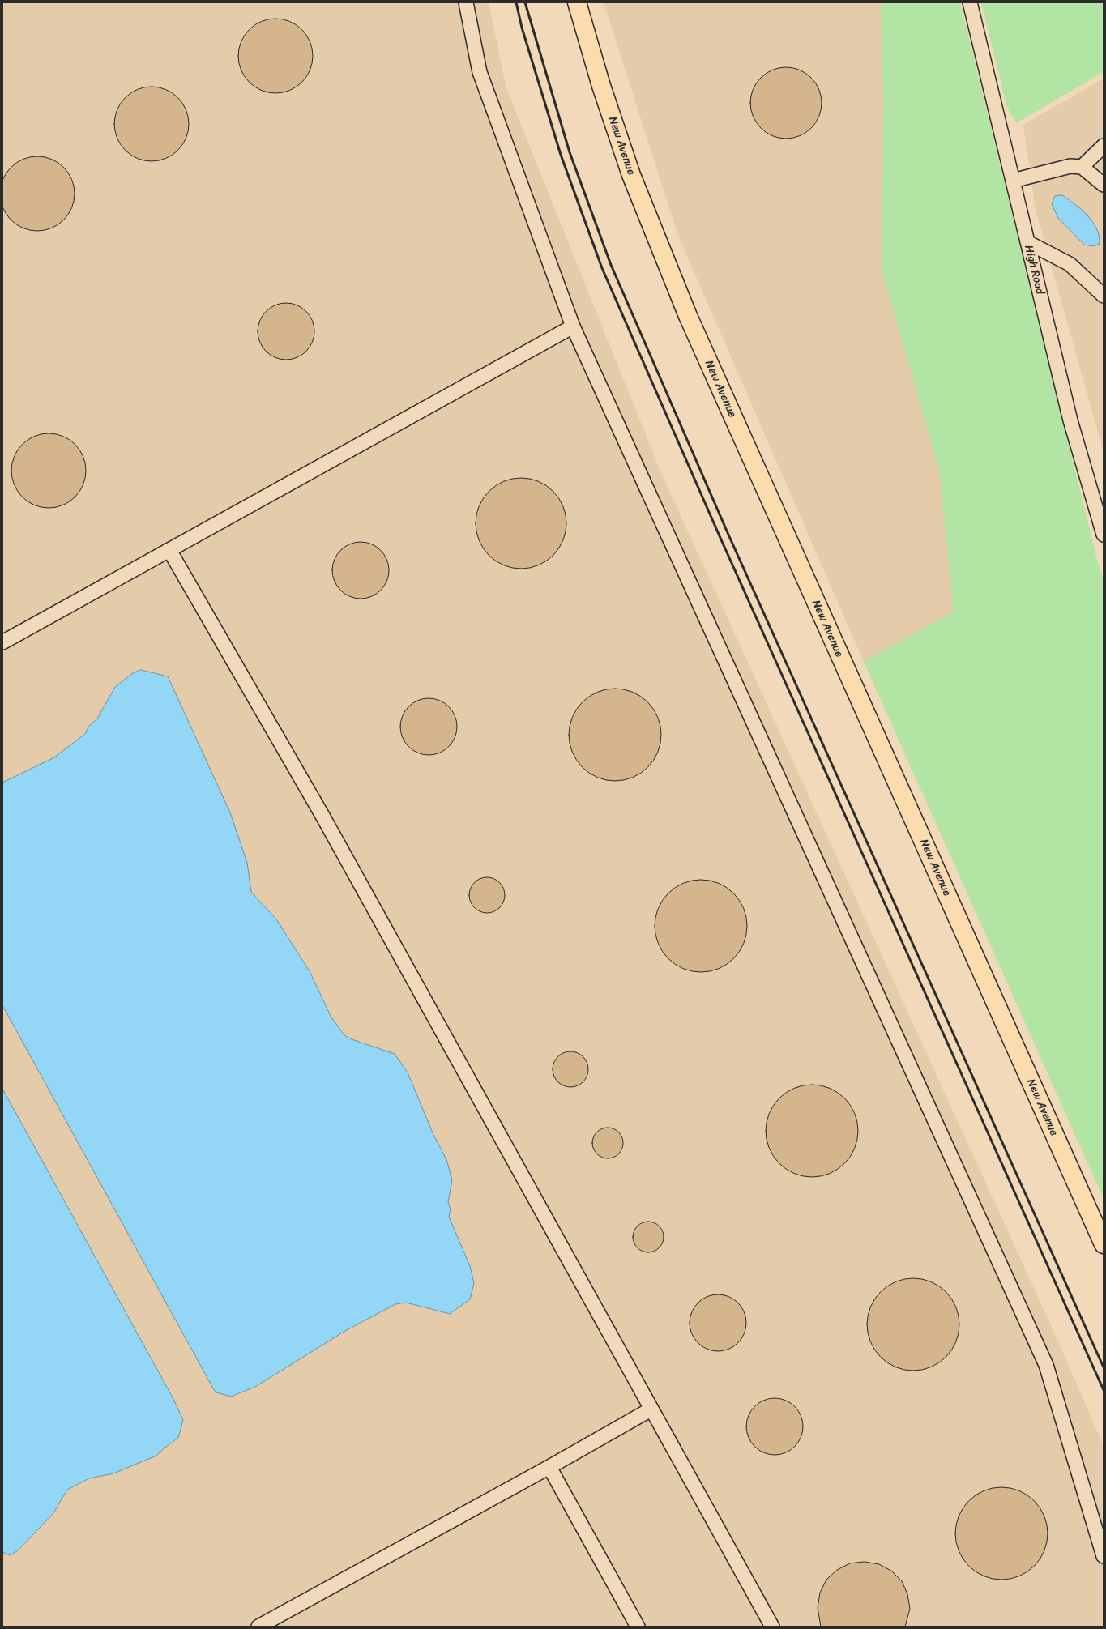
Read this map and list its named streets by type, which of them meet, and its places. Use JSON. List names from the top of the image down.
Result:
{
  "streets": {
    "main road": ["New Avenue"],
    "street": ["High Road"]
  }
}
